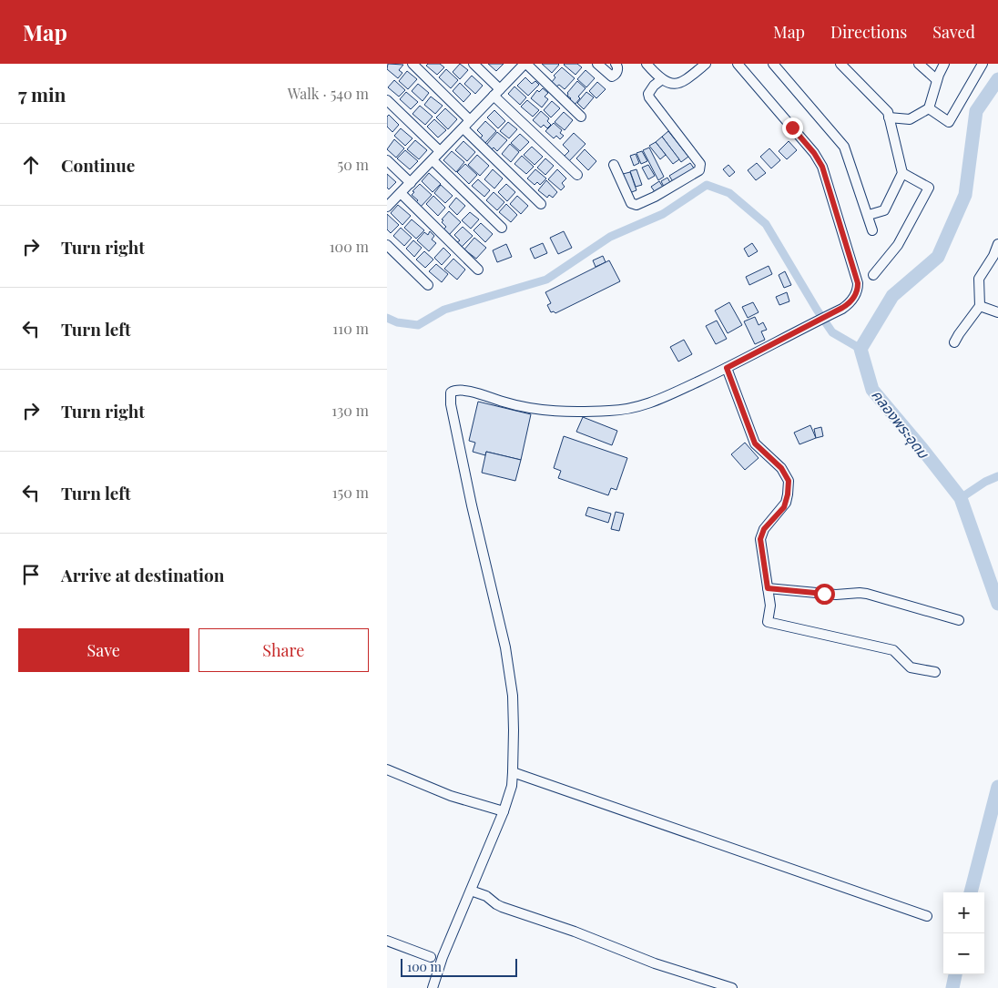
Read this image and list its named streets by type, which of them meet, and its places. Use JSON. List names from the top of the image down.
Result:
{
  "water": ["คลองพระอุดม"],
  "scale_bar": "100 m",
  "page": {
    "header": "Map",
    "nav": ["Map", "Directions", "Saved"],
    "heading": ["7 min", "Walk · 540 m"],
    "list": [
      ["Continue", "50 m"],
      ["Turn right", "100 m"],
      ["Turn left", "110 m"],
      ["Turn right", "130 m"],
      ["Turn left", "150 m"],
      "Arrive at destination"
    ],
    "buttons": ["Save", "Share"],
    "map_buttons": ["+", "−"],
    "scale": "100 m"
  }
}
